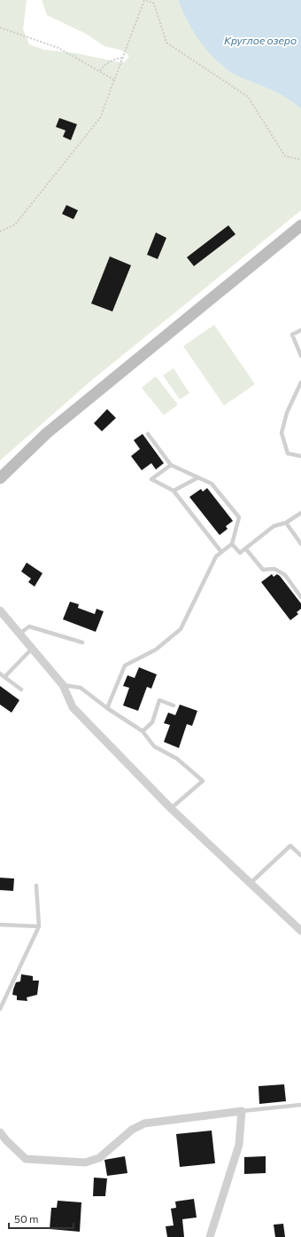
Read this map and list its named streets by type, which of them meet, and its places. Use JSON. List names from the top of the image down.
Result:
{
  "water": ["Круглое озеро"],
  "scale_bar": "50 m"
}
